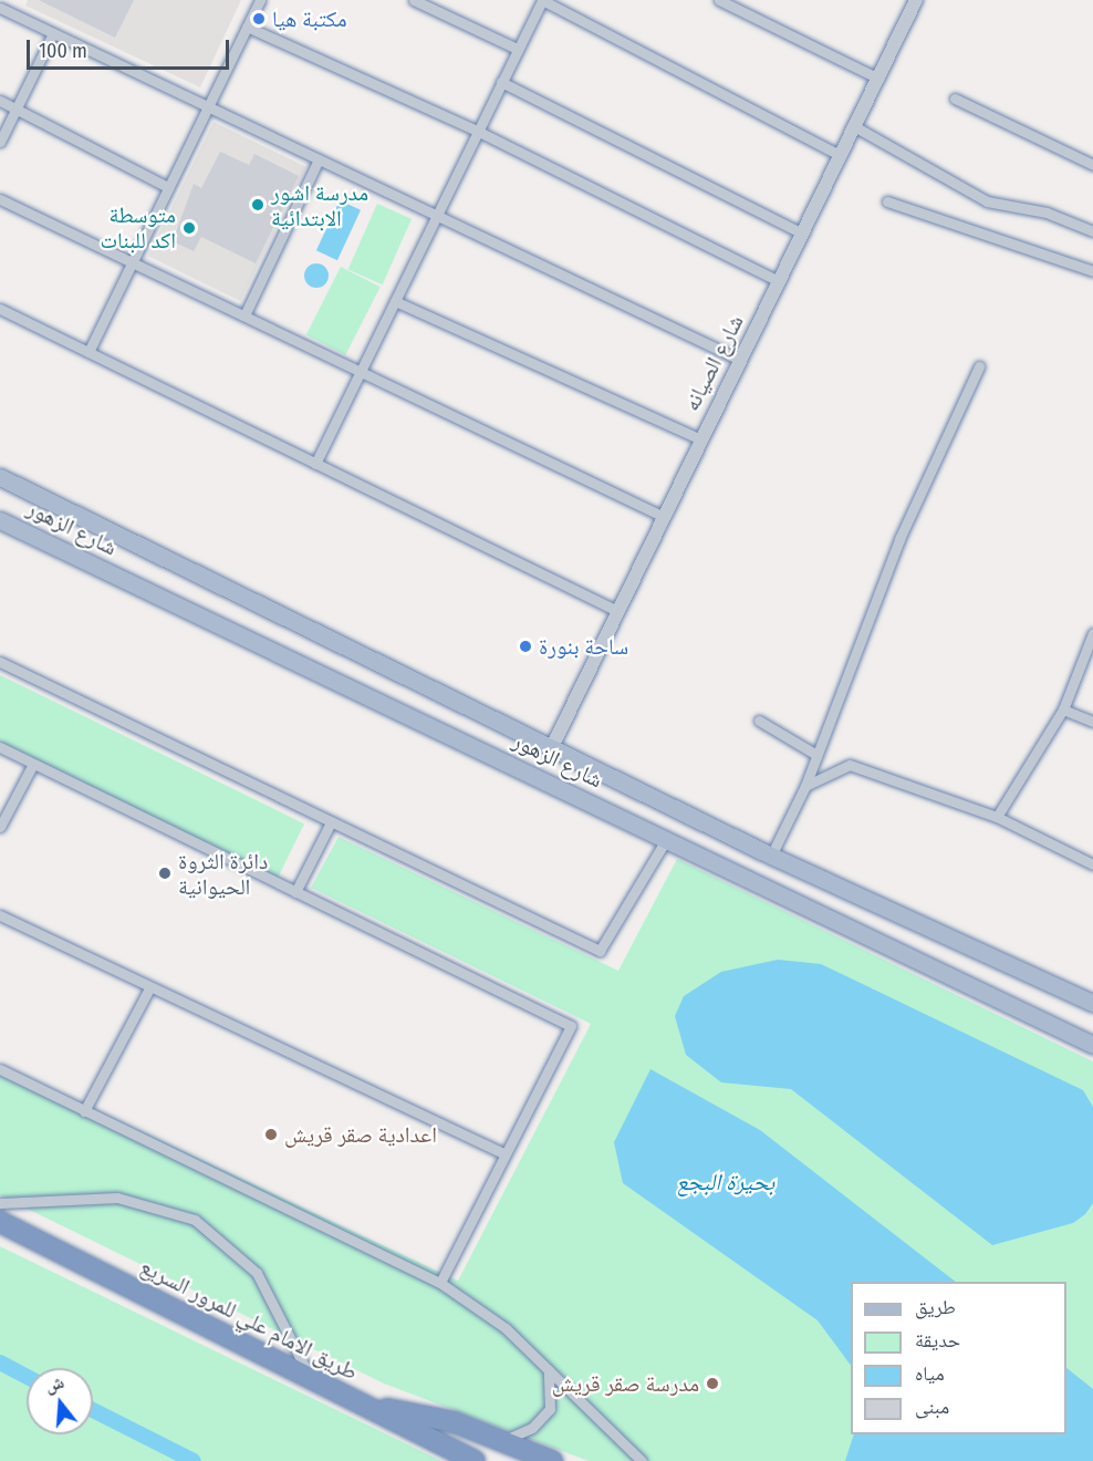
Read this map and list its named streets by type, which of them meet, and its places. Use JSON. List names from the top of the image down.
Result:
{
  "streets": {
    "highway": ["طريق الامام علي للمرور السريع"],
    "main road": ["شارع الزهور"],
    "street": ["شارع الصيانه"]
  },
  "crossings": [
    ["شارع الصيانه", "شارع الزهور"]
  ],
  "water": ["بحيرة البجع"],
  "places": [
    "مكتبة هيا",
    "مدرسة اشور الابتدائية",
    "متوسطة اكد للبنات",
    "ساحة بنورة",
    "دائرة الثروة الحيوانية",
    "اعدادية صقر قريش",
    "مدرسة صقر قريش"
  ],
  "legend": [
    "طريق",
    "حديقة",
    "مياه",
    "مبنى"
  ],
  "scale_bar": "100 m",
  "north": "top"
}
